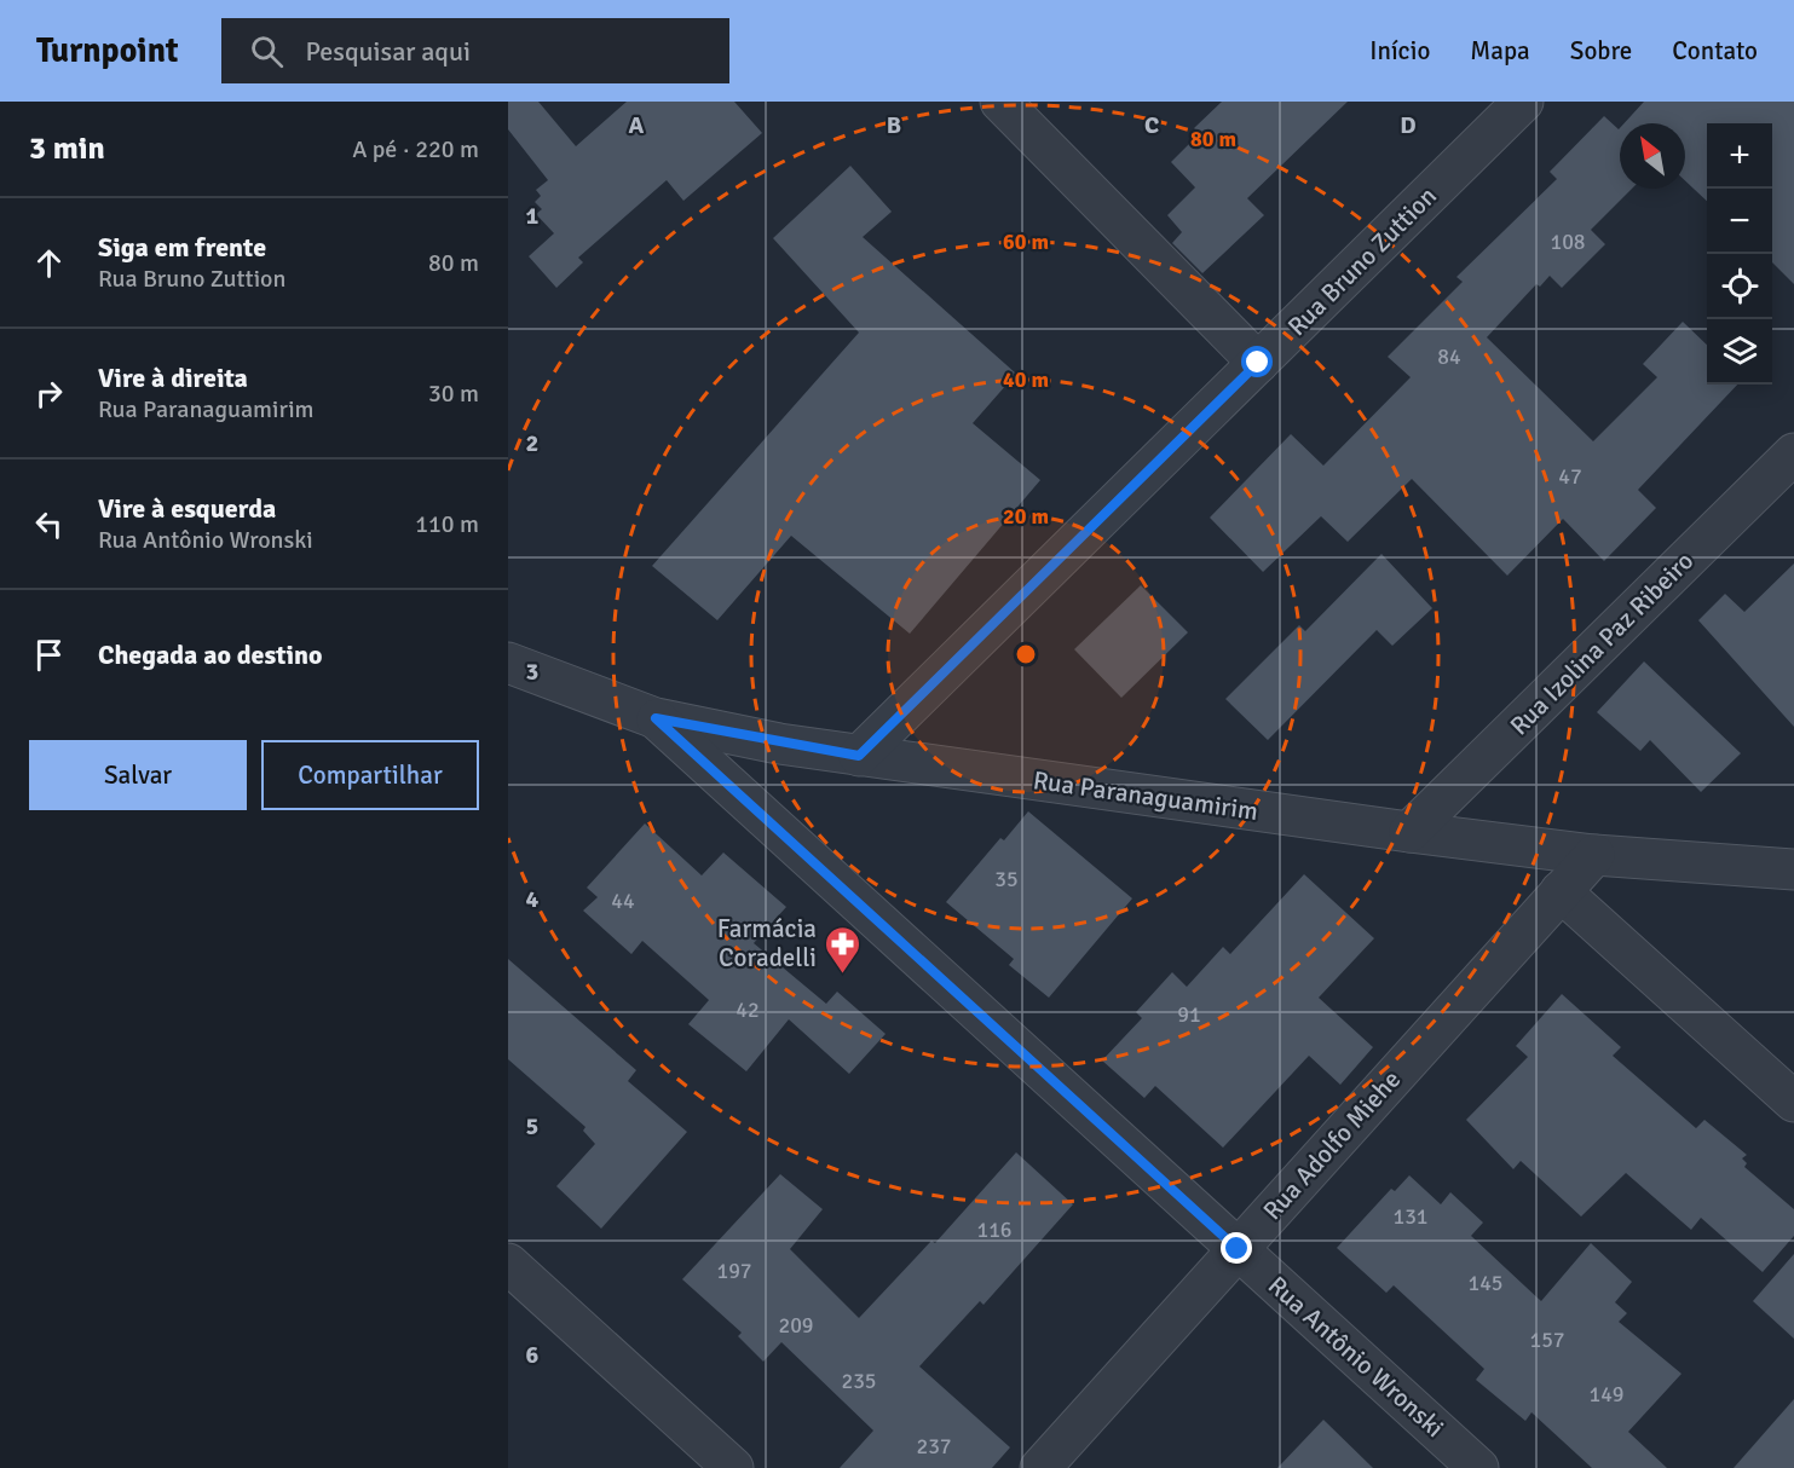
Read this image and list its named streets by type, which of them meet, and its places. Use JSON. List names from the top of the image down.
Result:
{
  "streets": {
    "street": [
      "Rua Bruno Zuttion",
      "Rua Izolina Paz Ribeiro",
      "Rua Paranaguamirim",
      "Rua Adolfo Miehe",
      "Rua Antônio Wronski"
    ]
  },
  "crossings": [
    ["Rua Bruno Zuttion", "Rua Paranaguamirim"],
    ["Rua Izolina Paz Ribeiro", "Rua Paranaguamirim"],
    ["Rua Paranaguamirim", "Rua Adolfo Miehe"],
    ["Rua Paranaguamirim", "Rua Antônio Wronski"],
    ["Rua Adolfo Miehe", "Rua Antônio Wronski"]
  ],
  "places": {
    "pharmacy": ["Farmácia Coradelli"]
  },
  "house_numbers": [
    "108",
    "84",
    "47",
    "35",
    "44",
    "42",
    "91",
    "131",
    "116",
    "197",
    "145",
    "209",
    "157",
    "235",
    "149",
    "237"
  ],
  "north": "top left",
  "page": {
    "header": "Turnpoint",
    "search": "Pesquisar aqui",
    "nav": [
      "Início",
      "Mapa",
      "Sobre",
      "Contato"
    ],
    "heading": ["3 min", "A pé · 220 m"],
    "map_buttons": ["+", "−"],
    "list": [
      ["Siga em frente", "Rua Bruno Zuttion", "80 m"],
      ["Vire à direita", "Rua Paranaguamirim", "30 m"],
      ["Vire à esquerda", "Rua Antônio Wronski", "110 m"],
      "Chegada ao destino"
    ],
    "buttons": ["Salvar", "Compartilhar"]
  },
  "grid": {
    "columns": [
      "A",
      "B",
      "C",
      "D"
    ],
    "rows": [
      "1",
      "2",
      "3",
      "4",
      "5",
      "6"
    ]
  },
  "rings": [
    "80 m",
    "60 m",
    "40 m",
    "20 m"
  ]
}
